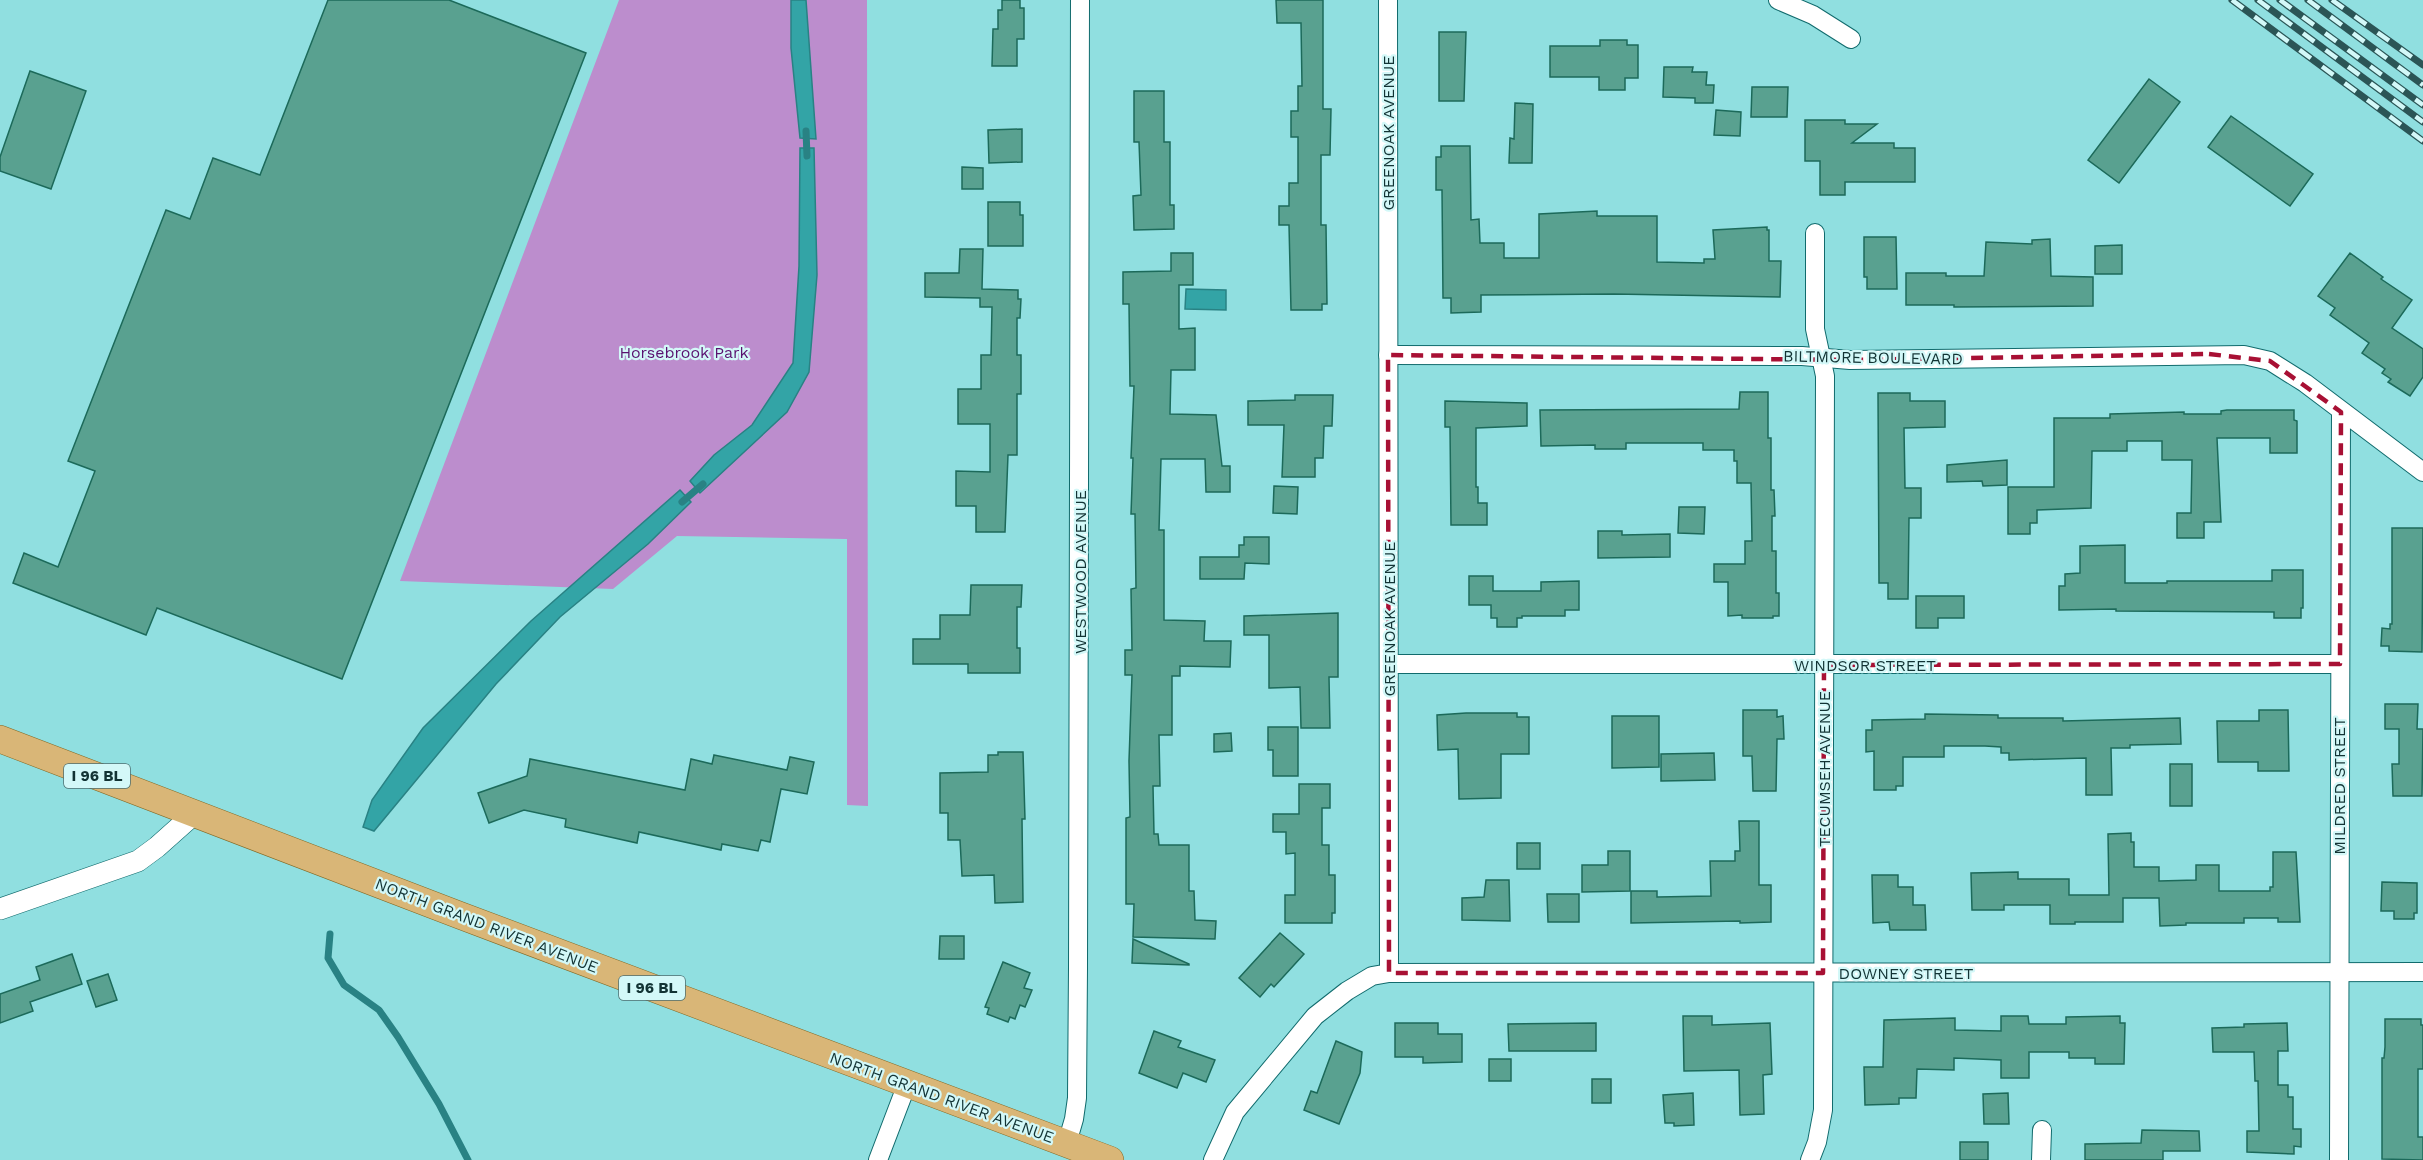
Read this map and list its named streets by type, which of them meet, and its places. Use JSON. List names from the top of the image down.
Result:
{
  "streets": {
    "main road": ["I 96 BL", "NORTH GRAND RIVER AVENUE"],
    "street": [
      "GREENOAK AVENUE",
      "BILTMORE BOULEVARD",
      "WESTWOOD AVENUE",
      "WINDSOR STREET",
      "TECUMSEH AVENUE",
      "MILDRED STREET",
      "DOWNEY STREET"
    ]
  },
  "crossings": [
    ["GREENOAK AVENUE", "BILTMORE BOULEVARD"],
    ["GREENOAK AVENUE", "WINDSOR STREET"],
    ["GREENOAK AVENUE", "DOWNEY STREET"],
    ["BILTMORE BOULEVARD", "TECUMSEH AVENUE"],
    ["BILTMORE BOULEVARD", "MILDRED STREET"],
    ["WESTWOOD AVENUE", "NORTH GRAND RIVER AVENUE"],
    ["WINDSOR STREET", "TECUMSEH AVENUE"],
    ["WINDSOR STREET", "MILDRED STREET"],
    ["TECUMSEH AVENUE", "DOWNEY STREET"],
    ["MILDRED STREET", "DOWNEY STREET"]
  ],
  "parks": ["Horsebrook Park"]
}
